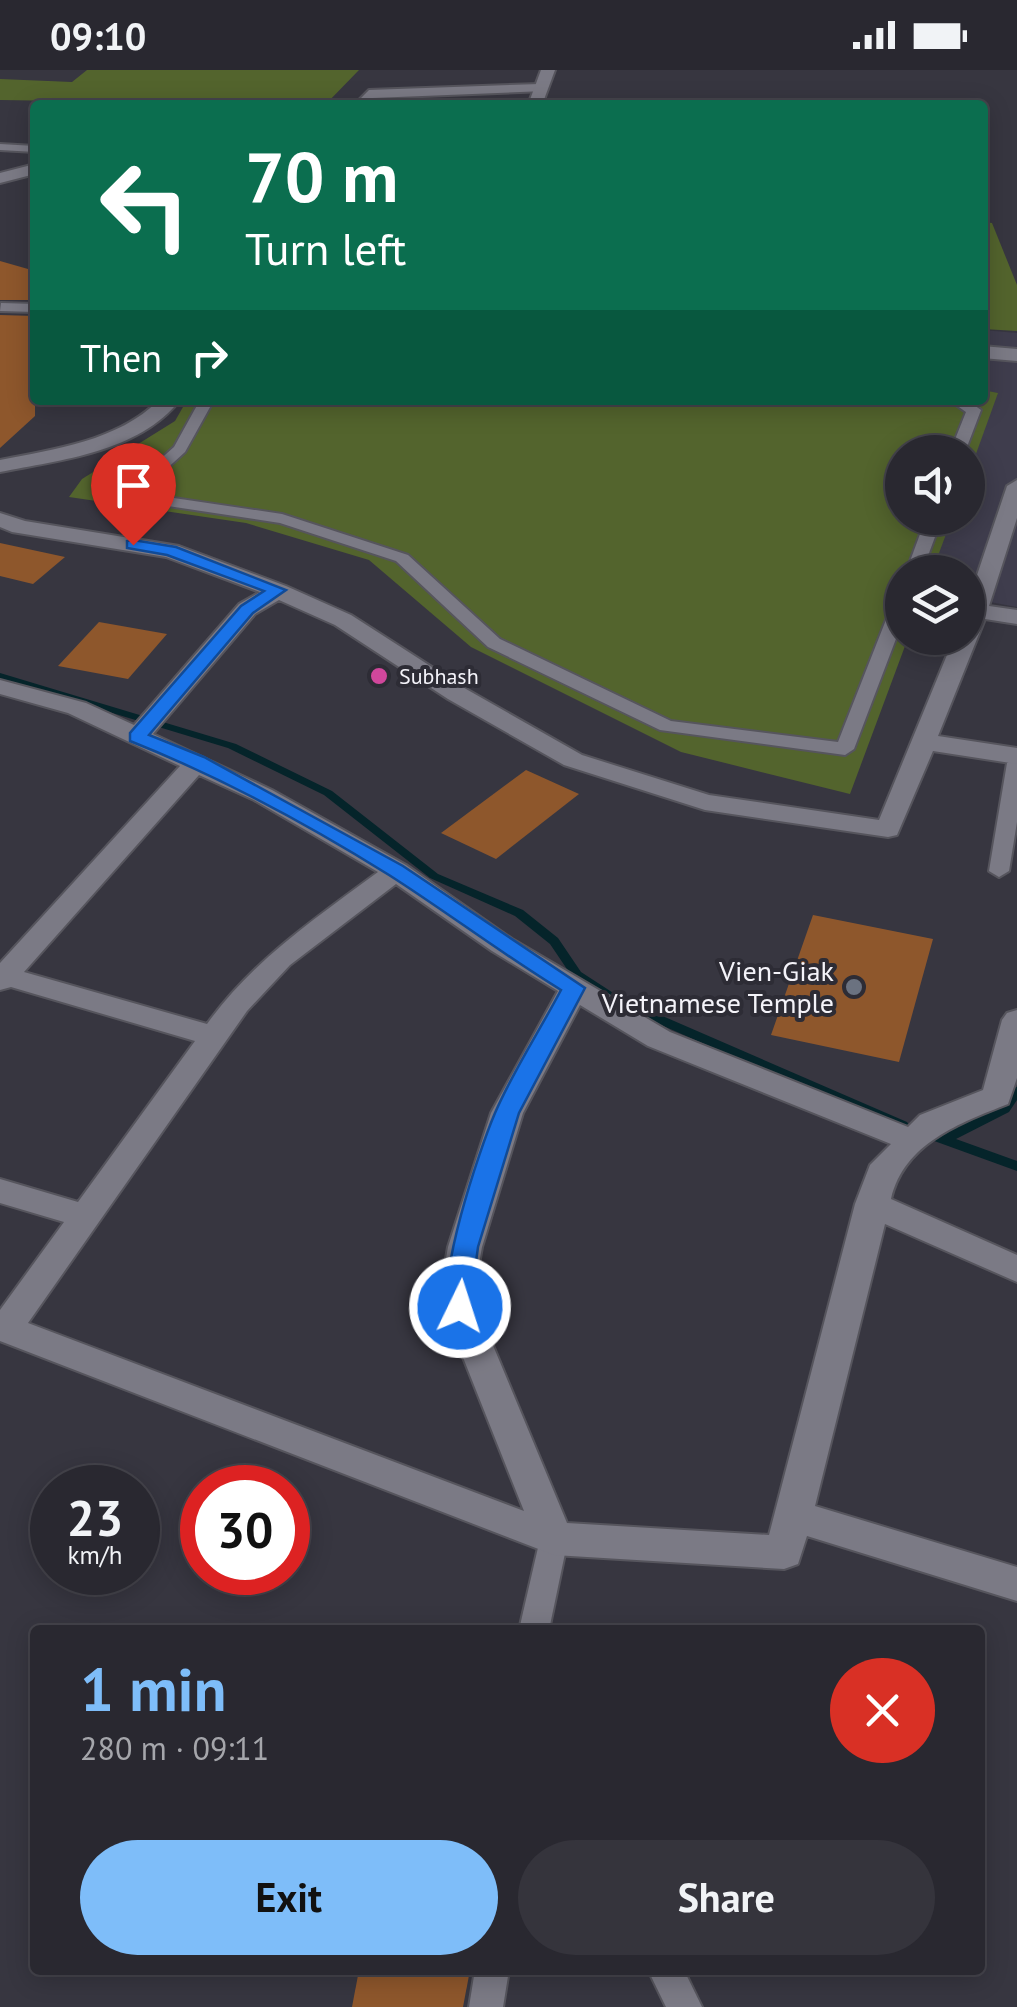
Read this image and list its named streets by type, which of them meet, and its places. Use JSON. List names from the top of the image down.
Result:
{
  "places": ["Subhash", "Vien-Giak Vietnamese Temple"],
  "page": {
    "status": "09:10",
    "turn": ["70 m", "Turn left"],
    "then": "Then",
    "speed": "23 km/h",
    "limit": "30",
    "heading": ["1 min", "280 m · 09:11"],
    "buttons": ["Exit", "Share"]
  }
}
